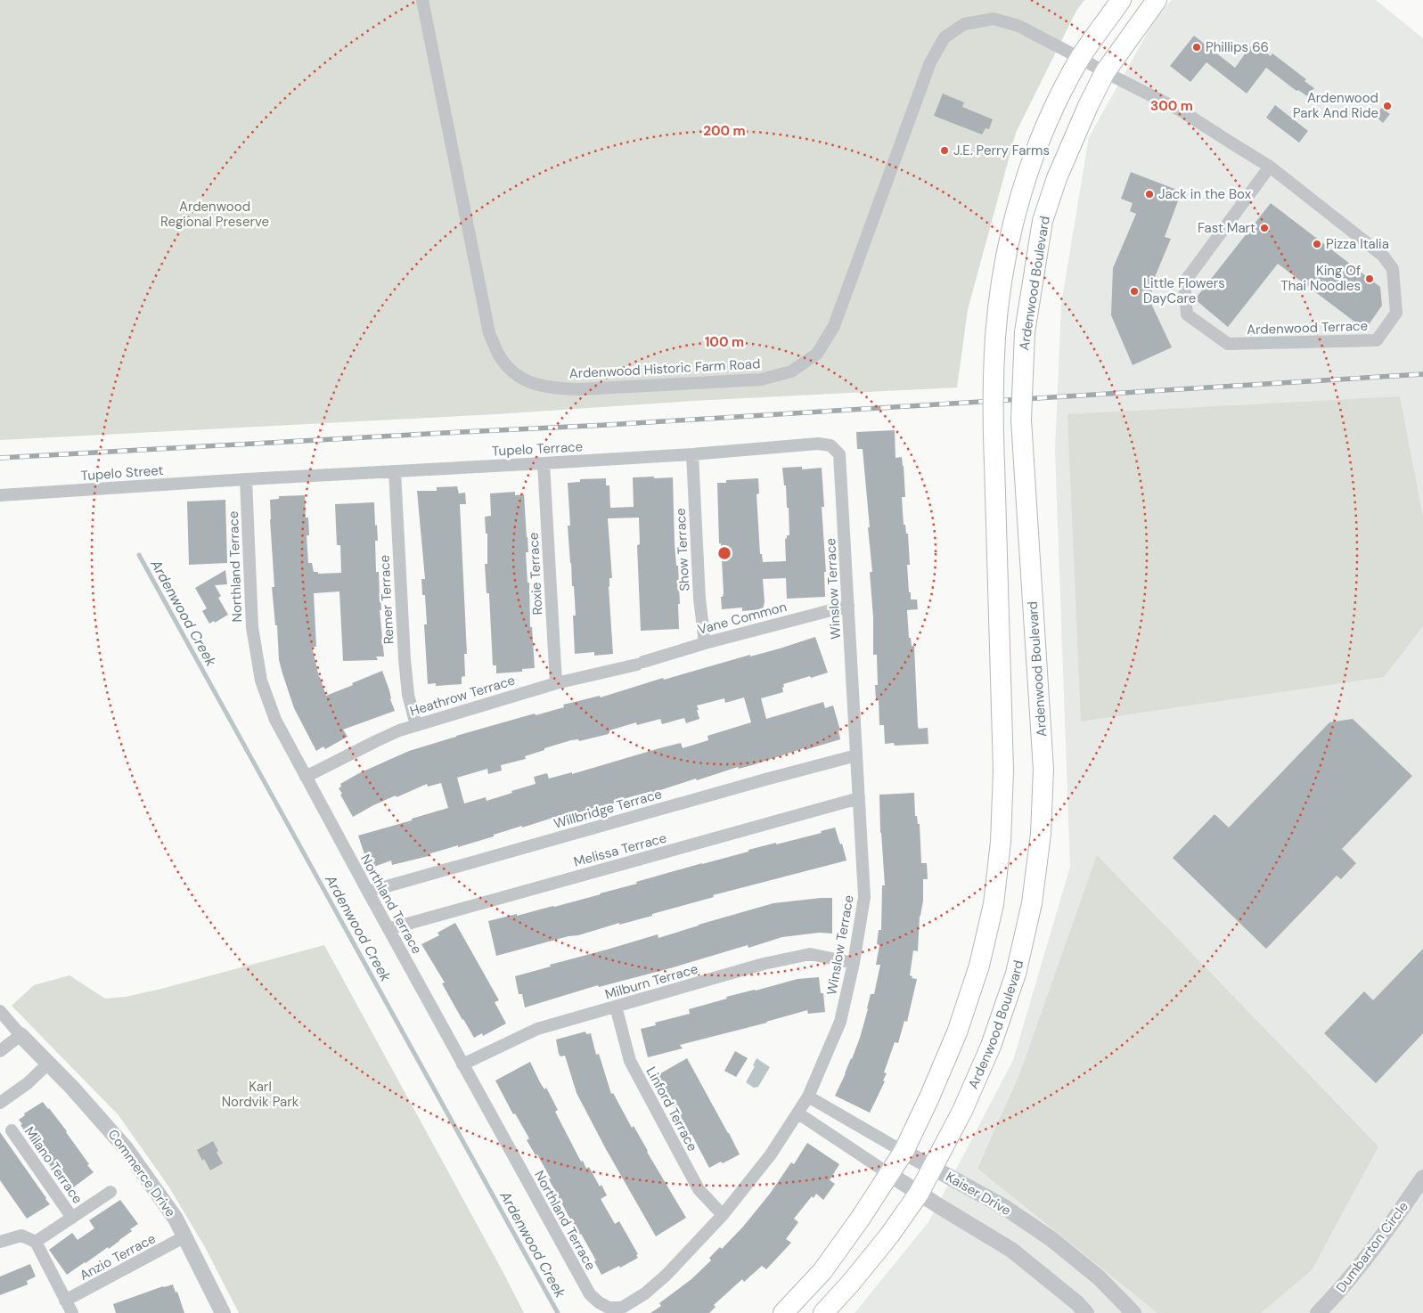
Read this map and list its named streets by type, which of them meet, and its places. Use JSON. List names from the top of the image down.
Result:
{
  "streets": {
    "main road": ["Ardenwood Boulevard"],
    "street": [
      "Ardenwood Terrace",
      "Ardenwood Historic Farm Road",
      "Tupelo Terrace",
      "Tupelo Street",
      "Show Terrace",
      "Northland Terrace",
      "Roxie Terrace",
      "Winslow Terrace",
      "Remer Terrace",
      "Vane Common",
      "Heathrow Terrace",
      "Willbridge Terrace",
      "Melissa Terrace",
      "Milburn Terrace",
      "Linford Terrace",
      "Milano Terrace",
      "Commerce Drive",
      "Kaiser Drive",
      "Dumbarton Circle",
      "Anzio Terrace"
    ]
  },
  "crossings": [
    ["Ardenwood Boulevard", "Ardenwood Terrace"],
    ["Ardenwood Boulevard", "Kaiser Drive"],
    ["Ardenwood Terrace", "Ardenwood Historic Farm Road"],
    ["Tupelo Terrace", "Tupelo Street"],
    ["Tupelo Terrace", "Show Terrace"],
    ["Tupelo Terrace", "Northland Terrace"],
    ["Tupelo Terrace", "Roxie Terrace"],
    ["Tupelo Terrace", "Winslow Terrace"],
    ["Tupelo Terrace", "Remer Terrace"],
    ["Tupelo Street", "Northland Terrace"],
    ["Show Terrace", "Vane Common"],
    ["Northland Terrace", "Winslow Terrace"],
    ["Northland Terrace", "Heathrow Terrace"],
    ["Northland Terrace", "Willbridge Terrace"],
    ["Northland Terrace", "Melissa Terrace"],
    ["Northland Terrace", "Milburn Terrace"],
    ["Roxie Terrace", "Heathrow Terrace"],
    ["Winslow Terrace", "Vane Common"],
    ["Winslow Terrace", "Willbridge Terrace"],
    ["Winslow Terrace", "Melissa Terrace"],
    ["Winslow Terrace", "Milburn Terrace"],
    ["Winslow Terrace", "Linford Terrace"],
    ["Winslow Terrace", "Kaiser Drive"],
    ["Remer Terrace", "Heathrow Terrace"],
    ["Vane Common", "Heathrow Terrace"],
    ["Milburn Terrace", "Linford Terrace"],
    ["Commerce Drive", "Anzio Terrace"]
  ],
  "water": ["Ardenwood Creek"],
  "parks": ["Ardenwood Regional Preserve", "Karl Nordvik Park"],
  "places": [
    "Phillips 66",
    "Ardenwood Park And Ride",
    "J.E. Perry Farms",
    "Jack in the Box",
    "Fast Mart",
    "Pizza Italia",
    "King Of Thai Noodles",
    "Little Flowers DayCare"
  ],
  "rings": ["300 m", "200 m", "100 m"]
}
